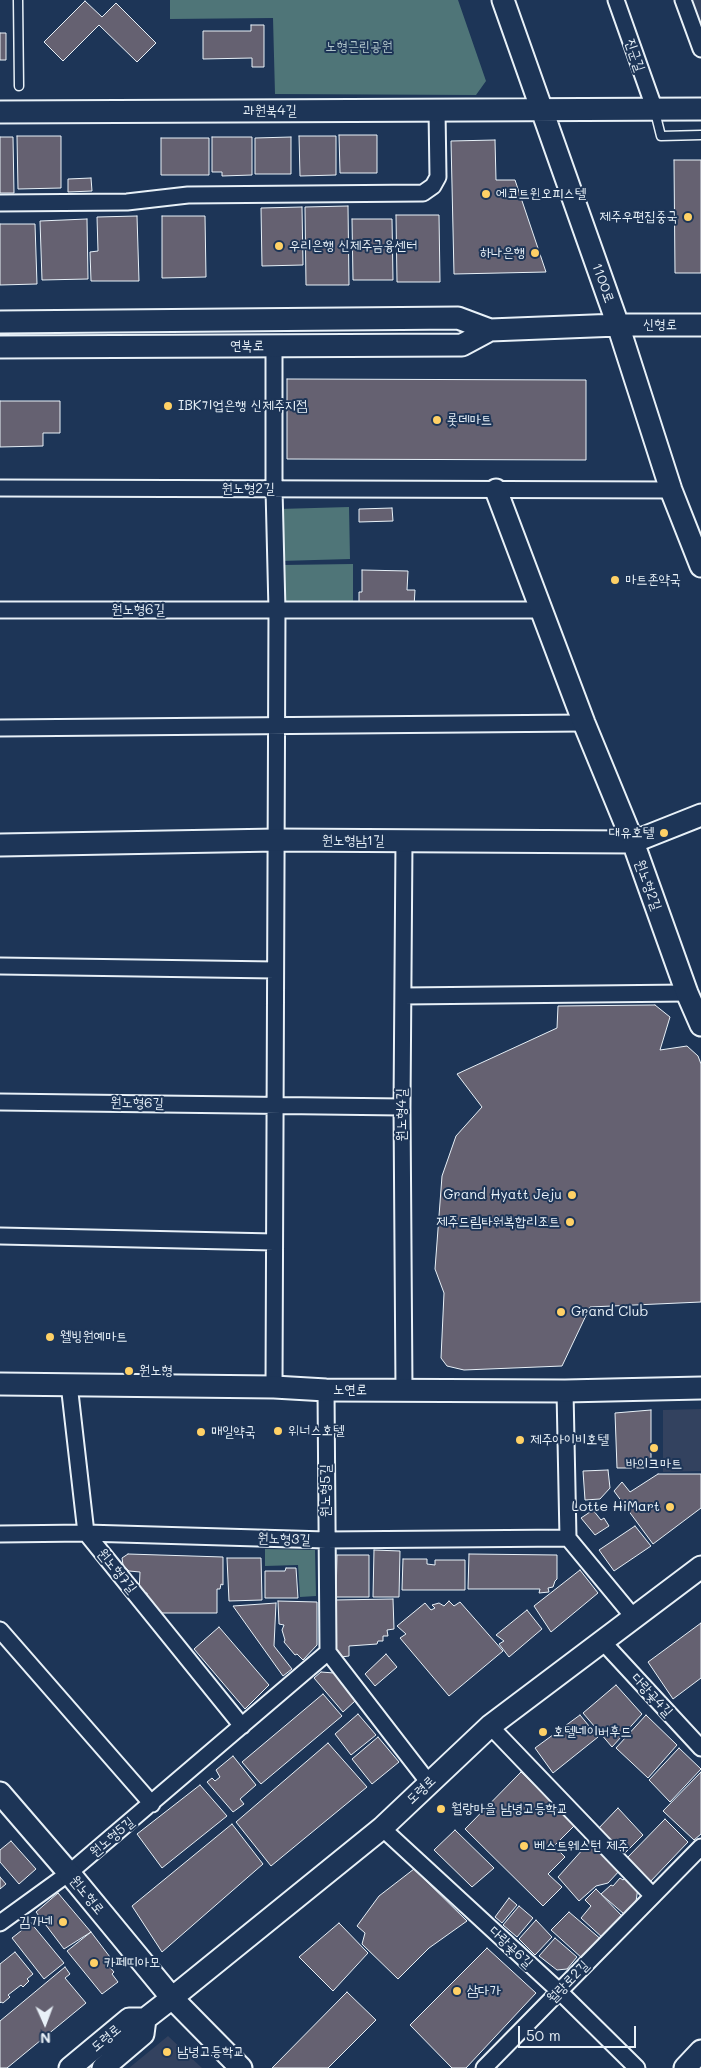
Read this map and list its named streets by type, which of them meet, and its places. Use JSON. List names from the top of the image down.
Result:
{
  "streets": {
    "main road": [
      "과원북4길",
      "1100로",
      "신형로",
      "연북로",
      "원노형2길",
      "원노형남1길",
      "노연로",
      "도령로",
      "원노형로"
    ],
    "street": [
      "진군길",
      "원노형6길",
      "원노형4길",
      "원노형5길",
      "원노형3길",
      "원노형7길",
      "다랑곶4길",
      "다랑곶6길",
      "월랑로2길"
    ]
  },
  "crossings": [
    ["과원북4길", "1100로"],
    ["1100로", "신형로"],
    ["1100로", "연북로"],
    ["1100로", "원노형2길"],
    ["신형로", "연북로"],
    ["원노형2길", "원노형남1길"],
    ["원노형6길", "원노형4길"],
    ["원노형남1길", "원노형4길"],
    ["원노형4길", "노연로"],
    ["노연로", "원노형5길"],
    ["원노형5길", "원노형3길"],
    ["원노형5길", "원노형7길"],
    ["원노형5길", "원노형로"],
    ["원노형3길", "원노형7길"],
    ["다랑곶4길", "도령로"],
    ["도령로", "원노형로"],
    ["도령로", "다랑곶6길"],
    ["다랑곶6길", "월랑로2길"]
  ],
  "parks": ["노형근린공원"],
  "places": [
    "에코트윈오피스텔",
    "제주우편집중국",
    "우리은행 신제주금융센터",
    "하나은행",
    "IBK기업은행 신제주지점",
    "롯데마트",
    "마트존약국",
    "대유호텔",
    "Grand Hyatt Jeju",
    "제주드림타워복합리조트",
    "Grand Club",
    "웰빙원예마트",
    "원노형",
    "위너스호텔",
    "매일약국",
    "제주아이비호텔",
    "바이크마트",
    "Lotte HiMart",
    "호텔네이버후드",
    "월랑마을 남녕고등학교",
    "베스트웨스턴 제주",
    "김가네",
    "카페띠아모",
    "삼다가",
    "남녕고등학교"
  ],
  "scale_bar": "50 m",
  "north": "bottom"
}
